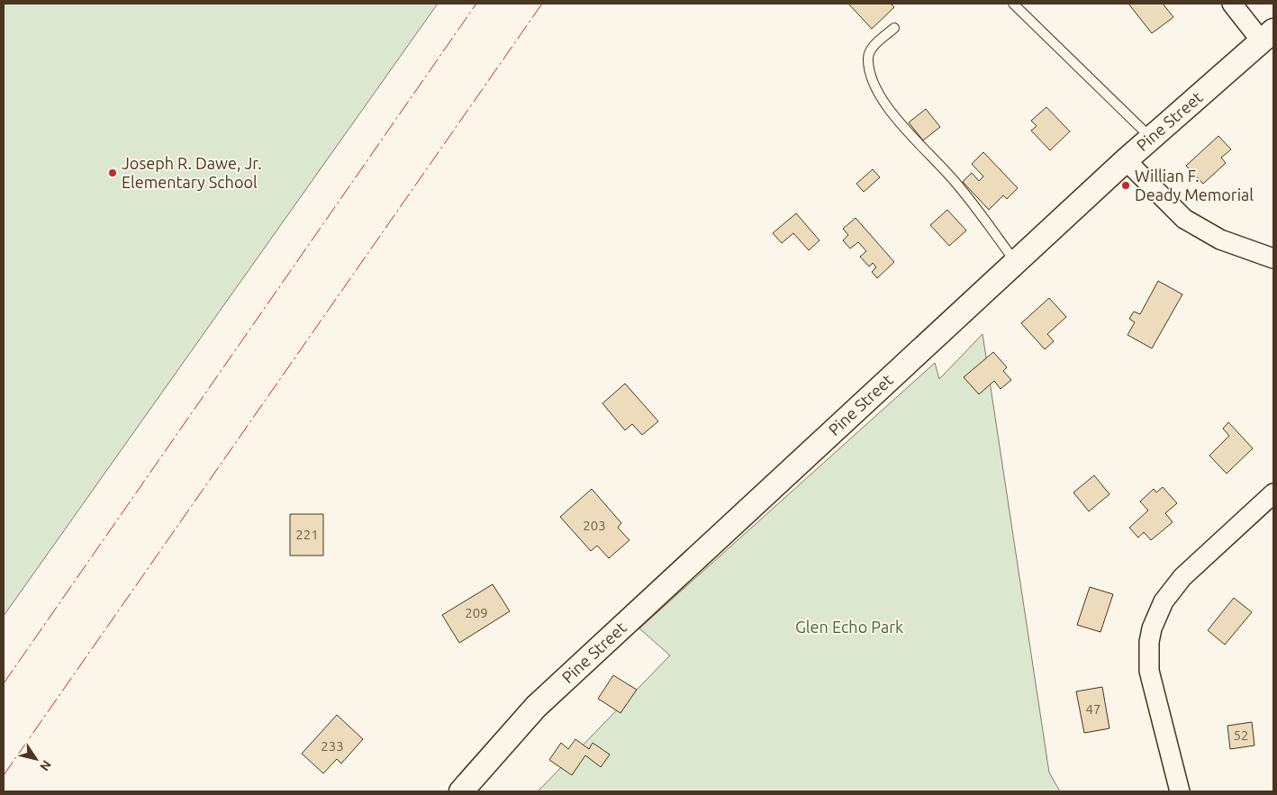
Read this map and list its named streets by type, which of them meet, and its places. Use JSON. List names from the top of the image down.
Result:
{
  "streets": {
    "street": ["Pine Street"]
  },
  "parks": ["Glen Echo Park"],
  "places": ["Joseph R. Dawe, Jr. Elementary School", "Willian F. Deady Memorial"],
  "house_numbers": [
    "203",
    "221",
    "209",
    "47",
    "52",
    "233"
  ],
  "north": "bottom right"
}
